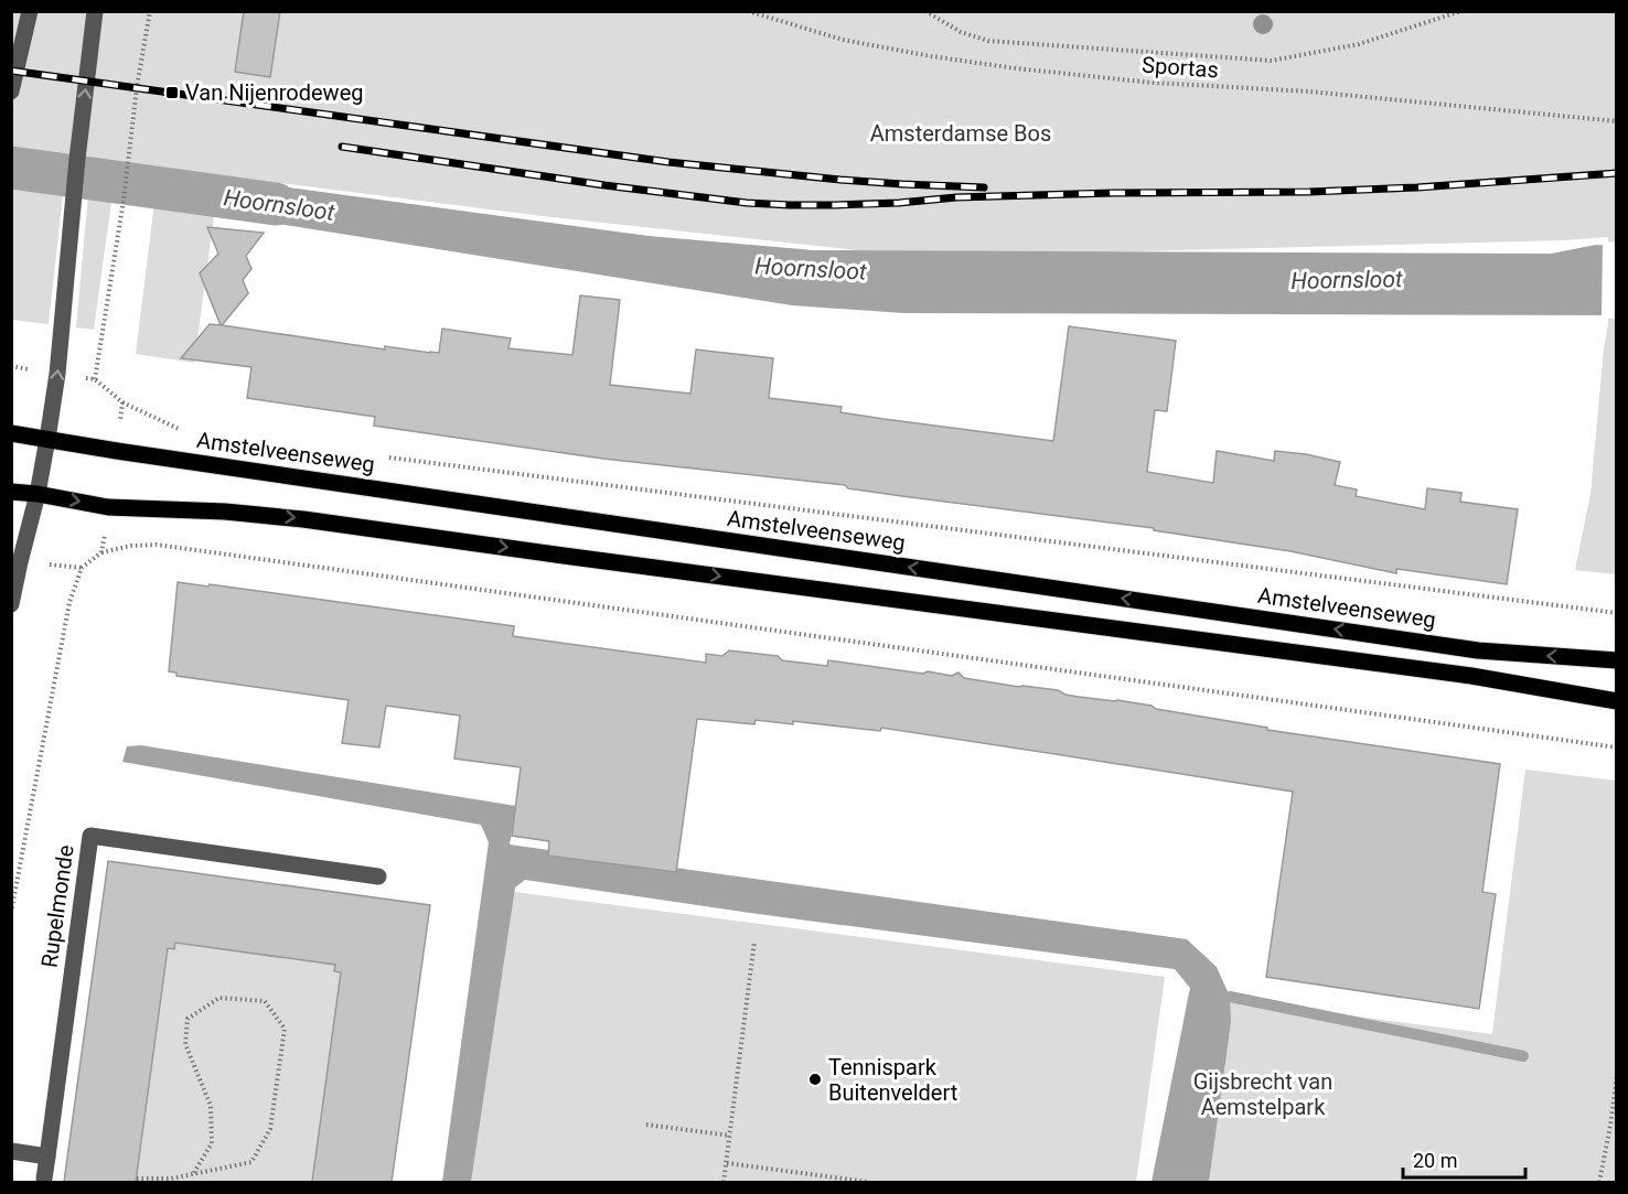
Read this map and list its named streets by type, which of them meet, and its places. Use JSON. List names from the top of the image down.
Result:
{
  "streets": {
    "main road": ["Amstelveenseweg"],
    "street": ["Rupelmonde"],
    "path": ["Sportas"]
  },
  "water": ["Hoornsloot"],
  "parks": ["Amsterdamse Bos", "Gijsbrecht van Aemstelpark"],
  "places": {
    "transit": ["Van Nijenrodeweg"],
    "other": ["Tennispark Buitenveldert"]
  },
  "scale_bar": "20 m"
}
